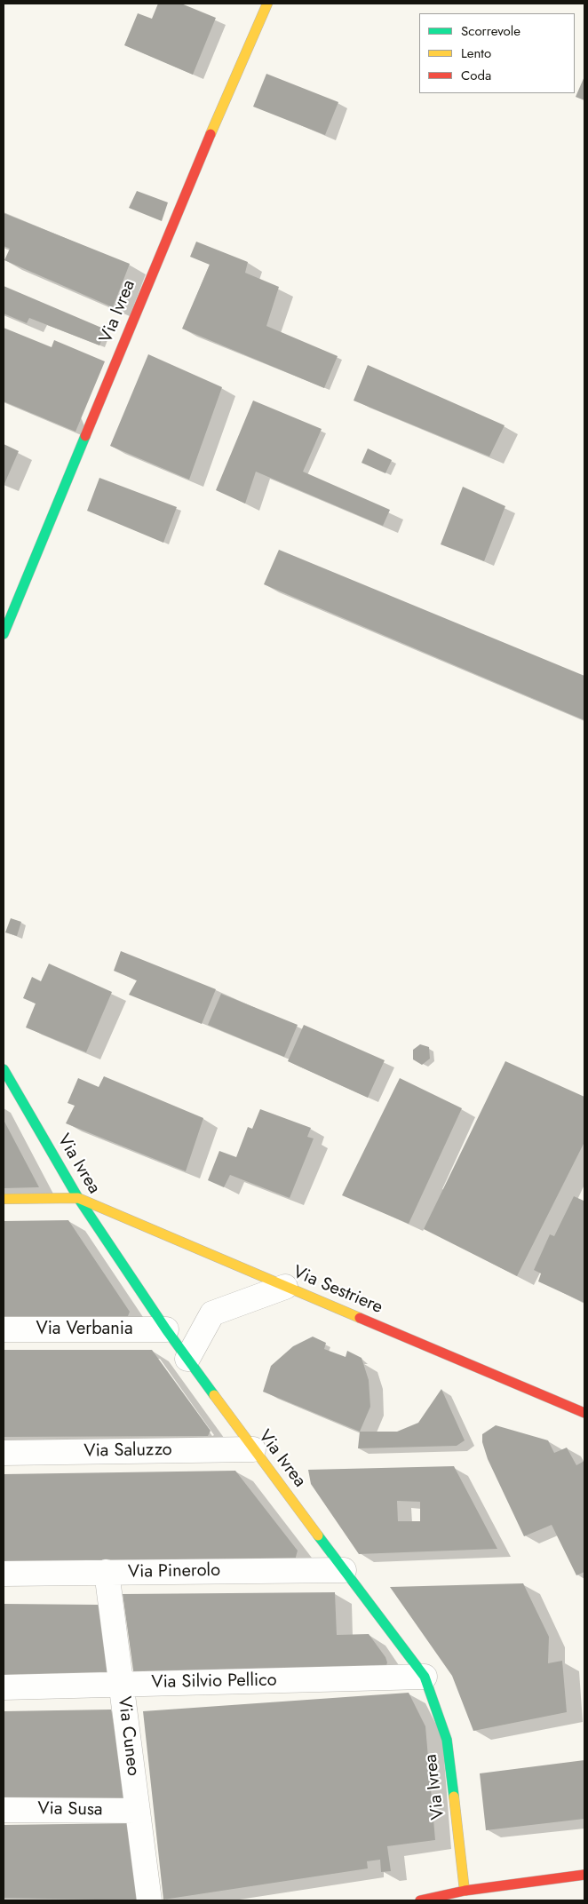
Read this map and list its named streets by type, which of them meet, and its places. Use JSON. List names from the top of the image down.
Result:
{
  "streets": {
    "street": [
      "Via Ivrea",
      "Via Sestriere",
      "Via Verbania",
      "Via Saluzzo",
      "Via Pinerolo",
      "Via Silvio Pellico",
      "Via Cuneo",
      "Via Susa"
    ]
  },
  "crossings": [
    ["Via Ivrea", "Via Sestriere"],
    ["Via Ivrea", "Via Verbania"],
    ["Via Ivrea", "Via Saluzzo"],
    ["Via Ivrea", "Via Pinerolo"],
    ["Via Ivrea", "Via Silvio Pellico"],
    ["Via Pinerolo", "Via Cuneo"],
    ["Via Silvio Pellico", "Via Cuneo"],
    ["Via Cuneo", "Via Susa"]
  ],
  "legend": ["Scorrevole", "Lento", "Coda"]
}
